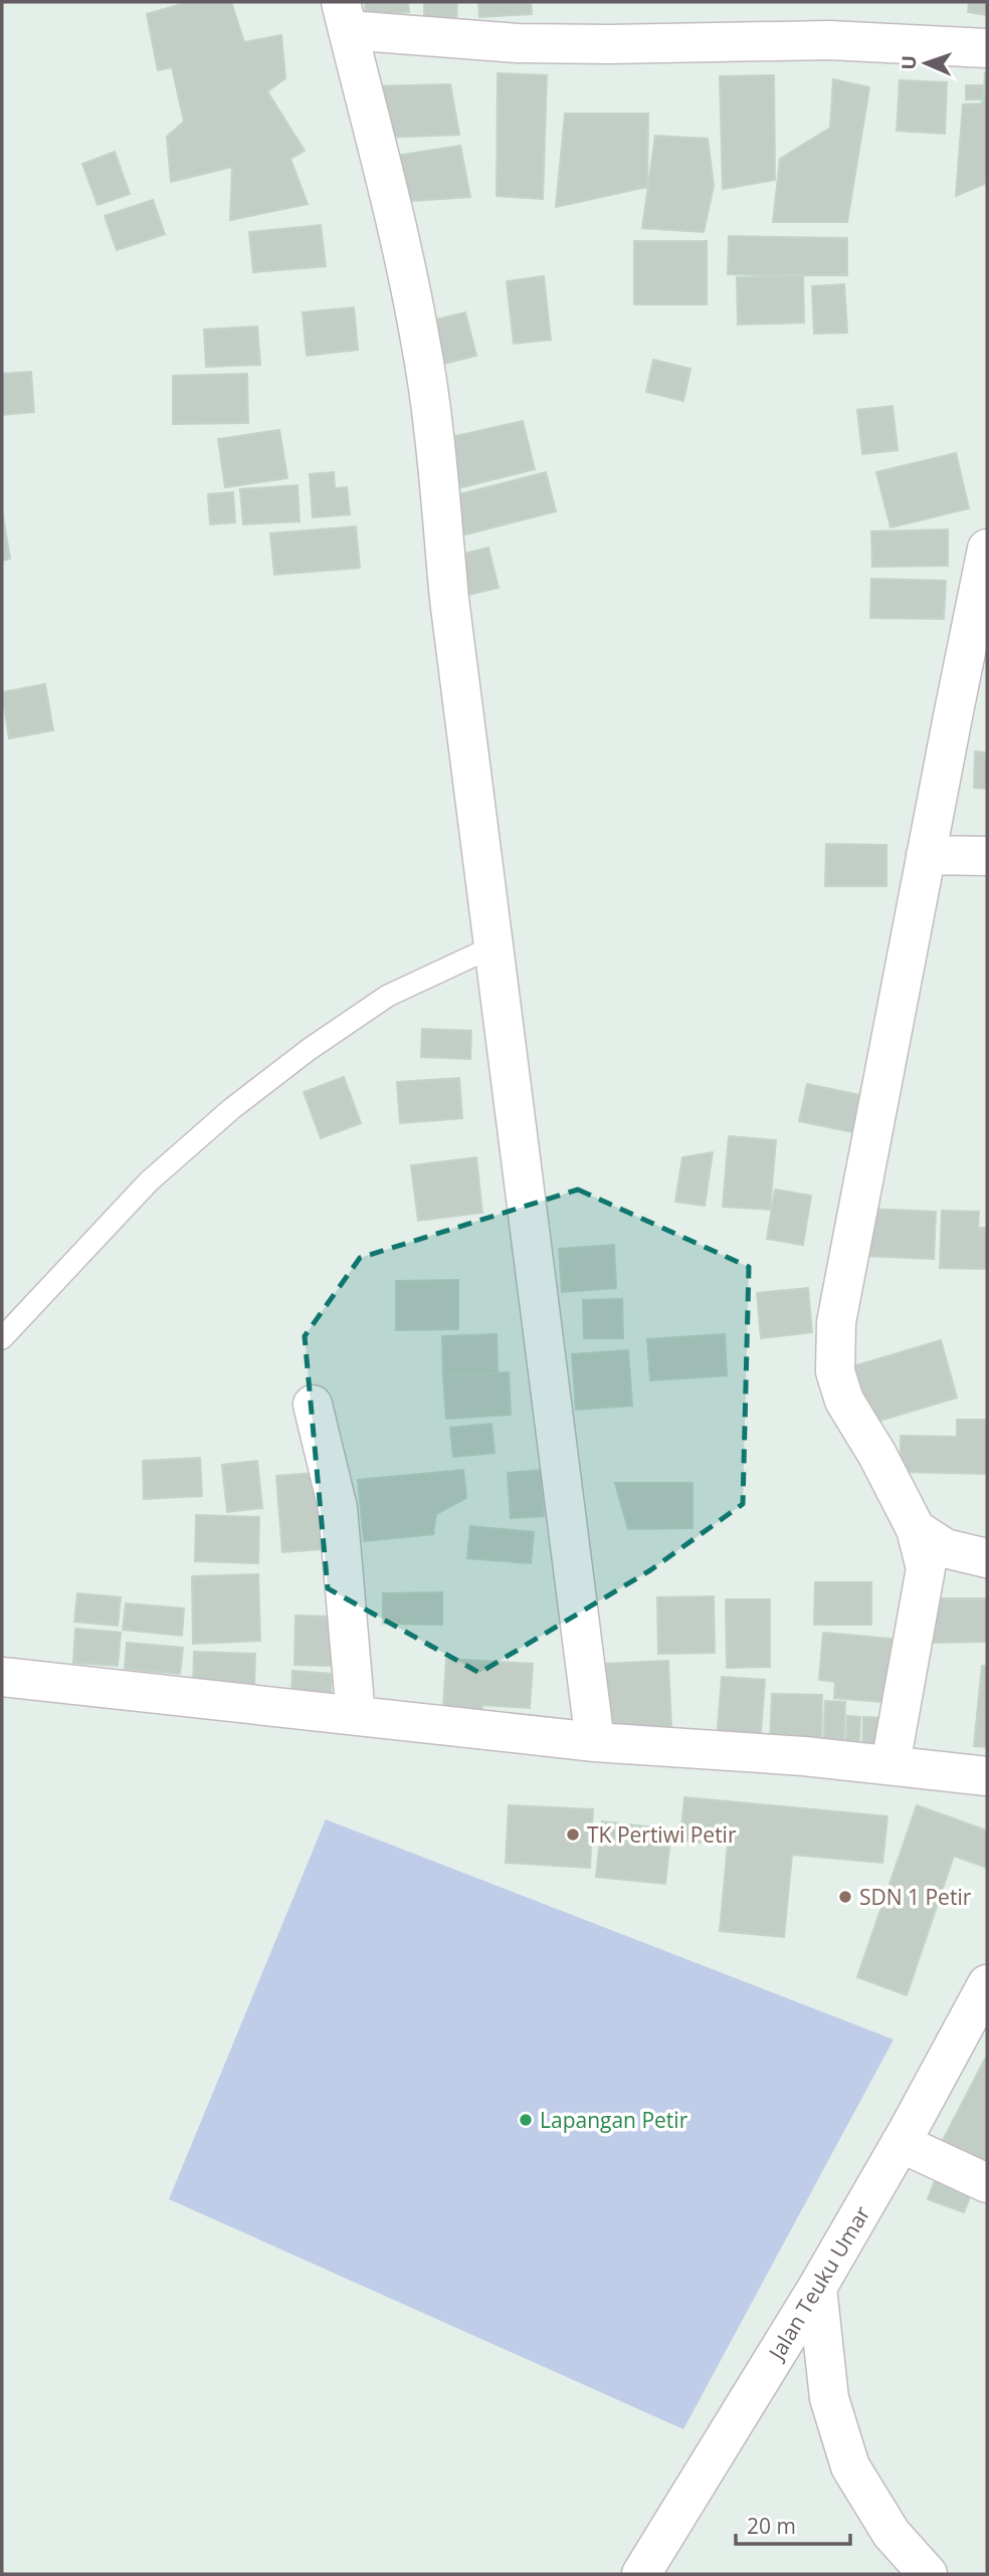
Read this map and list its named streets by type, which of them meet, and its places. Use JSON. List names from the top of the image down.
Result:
{
  "streets": {
    "street": ["Jalan Teuku Umar"]
  },
  "places": ["TK Pertiwi Petir", "SDN 1 Petir", "Lapangan Petir"],
  "scale_bar": "20 m",
  "north": "left"
}
